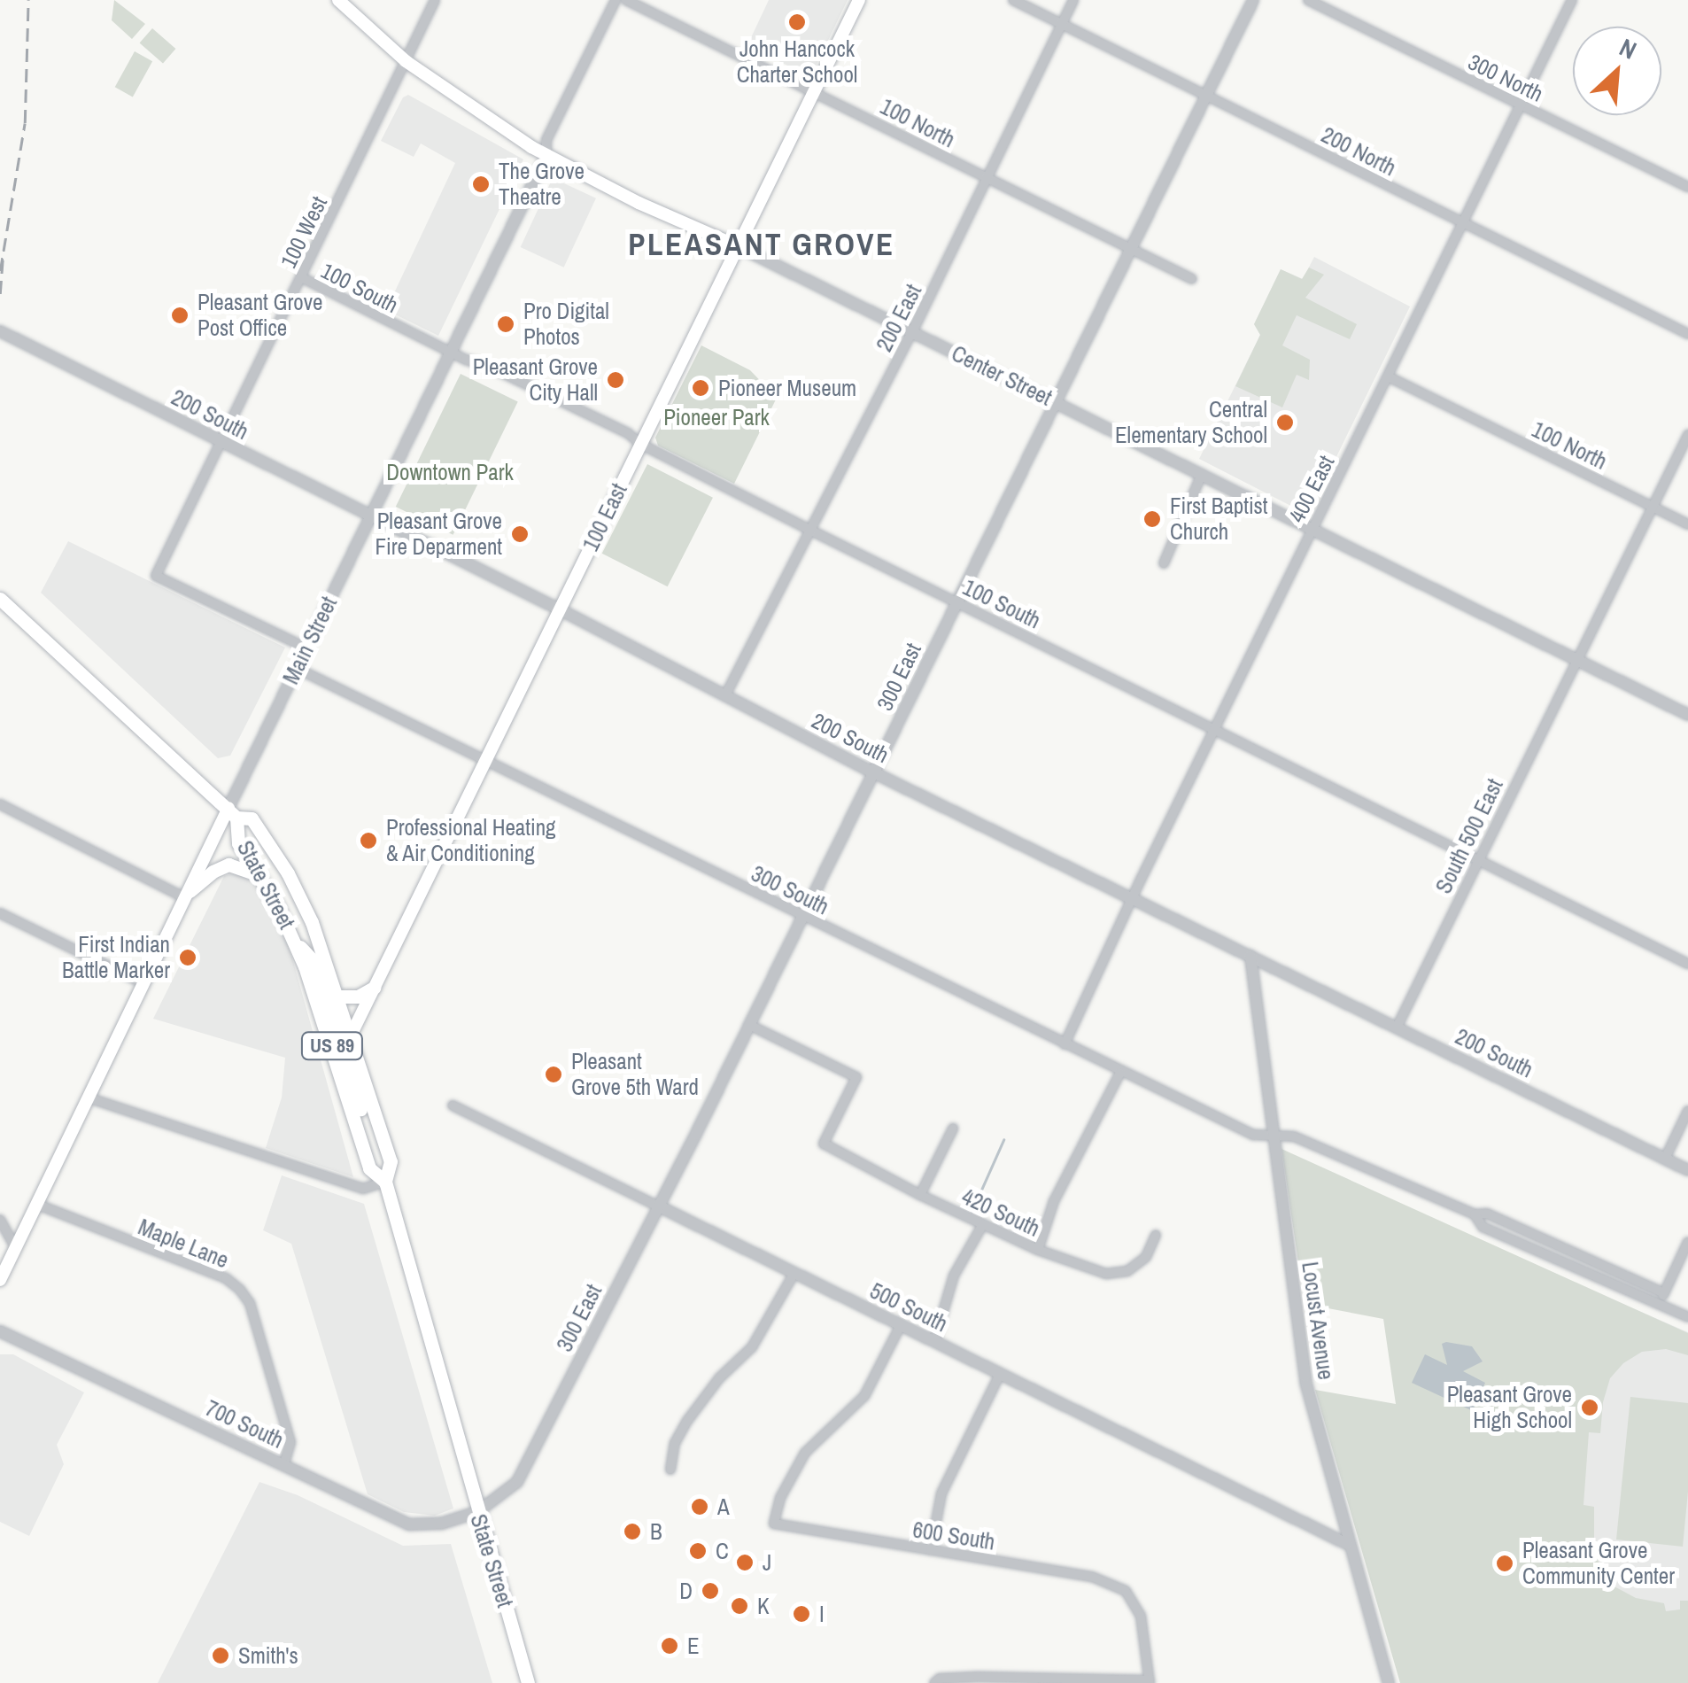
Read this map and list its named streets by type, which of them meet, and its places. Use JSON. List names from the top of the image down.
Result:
{
  "streets": {
    "main road": [
      "Center Street",
      "100 East",
      "Main Street",
      "State Street",
      "US 89"
    ],
    "street": [
      "300 North",
      "100 North",
      "200 North",
      "100 West",
      "100 South",
      "200 East",
      "200 South",
      "400 East",
      "300 East",
      "South 500 East",
      "300 South",
      "420 South",
      "Maple Lane",
      "500 South",
      "Locust Avenue",
      "700 South",
      "600 South"
    ]
  },
  "crossings": [
    ["300 North", "400 East"],
    ["100 North", "200 East"],
    ["100 North", "400 East"],
    ["100 North", "100 East"],
    ["100 North", "300 East"],
    ["100 North", "South 500 East"],
    ["200 North", "200 East"],
    ["200 North", "400 East"],
    ["200 North", "300 East"],
    ["100 West", "100 South"],
    ["100 West", "Center Street"],
    ["100 West", "200 South"],
    ["100 West", "Main Street"],
    ["100 South", "200 East"],
    ["100 South", "400 East"],
    ["100 South", "100 East"],
    ["100 South", "Main Street"],
    ["100 South", "300 East"],
    ["100 South", "South 500 East"],
    ["200 East", "Center Street"],
    ["200 East", "200 South"],
    ["Center Street", "400 East"],
    ["Center Street", "100 East"],
    ["Center Street", "Main Street"],
    ["Center Street", "300 East"],
    ["Center Street", "South 500 East"],
    ["200 South", "400 East"],
    ["200 South", "100 East"],
    ["200 South", "Main Street"],
    ["200 South", "300 East"],
    ["200 South", "South 500 East"],
    ["200 South", "Locust Avenue"],
    ["400 East", "300 South"],
    ["100 East", "State Street"],
    ["100 East", "300 South"],
    ["Main Street", "State Street"],
    ["Main Street", "300 South"],
    ["Main Street", "Maple Lane"],
    ["300 East", "State Street"],
    ["300 East", "300 South"],
    ["300 East", "420 South"],
    ["300 East", "500 South"],
    ["300 East", "700 South"],
    ["State Street", "700 South"],
    ["300 South", "Locust Avenue"],
    ["Maple Lane", "700 South"],
    ["500 South", "Locust Avenue"],
    ["500 South", "600 South"]
  ],
  "districts": ["PLEASANT GROVE"],
  "parks": ["Pioneer Park", "Downtown Park"],
  "places": [
    "John Hancock Charter School",
    "The Grove Theatre",
    "Pleasant Grove Post Office",
    "Pro Digital Photos",
    "Pleasant Grove City Hall",
    "Pioneer Museum",
    "Central Elementary School",
    "First Baptist Church",
    "Pleasant Grove Fire Deparment",
    "Professional Heating & Air Conditioning",
    "First Indian Battle Marker",
    "Pleasant Grove 5th Ward",
    "Pleasant Grove High School",
    "A",
    "B",
    "C",
    "J",
    "Pleasant Grove Community Center",
    "D",
    "K",
    "I",
    "E",
    "Smith's"
  ],
  "north": "top right"
}
